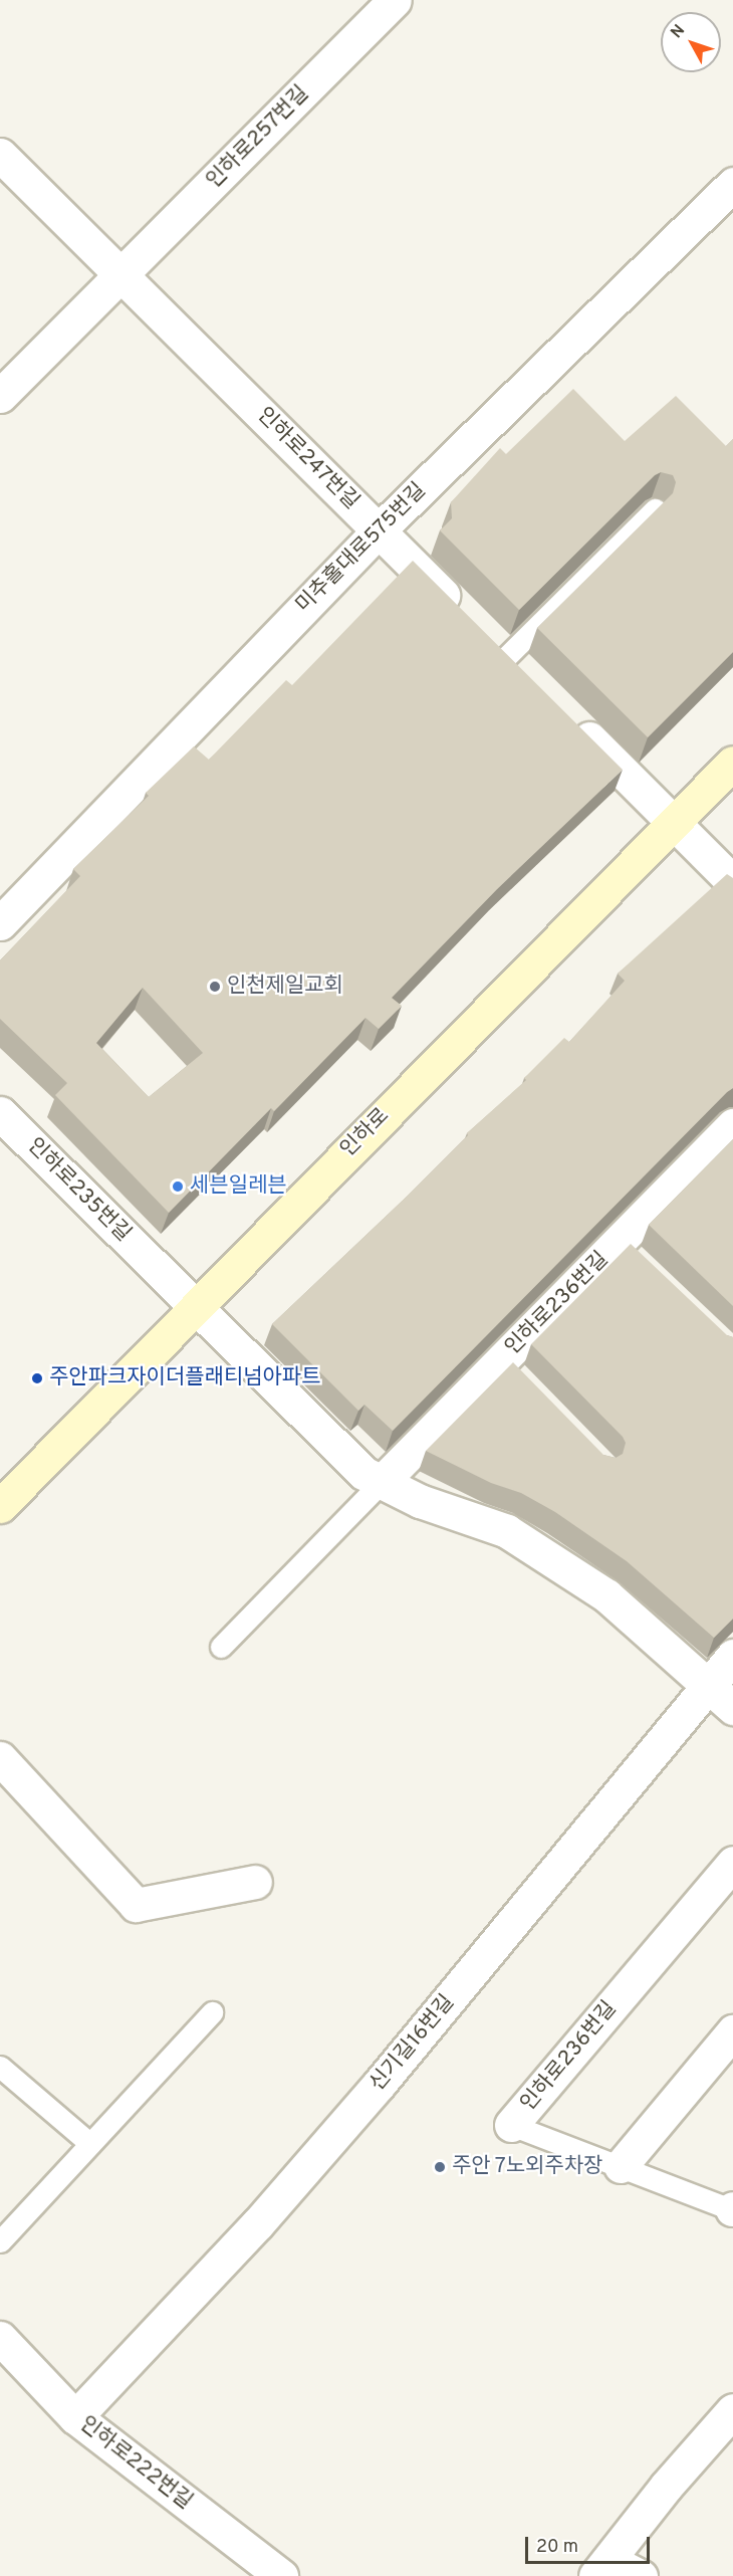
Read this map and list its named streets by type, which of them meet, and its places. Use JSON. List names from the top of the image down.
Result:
{
  "streets": {
    "main road": ["인하로"],
    "street": [
      "인하로257번길",
      "인하로247번길",
      "미추홀대로575번길",
      "인하로235번길",
      "인하로236번길",
      "신기길16번길",
      "인하로222번길"
    ]
  },
  "crossings": [
    ["인하로257번길", "인하로247번길"],
    ["인하로247번길", "미추홀대로575번길"],
    ["인하로", "인하로235번길"],
    ["인하로235번길", "인하로236번길"],
    ["신기길16번길", "인하로222번길"]
  ],
  "places": [
    "인천제일교회",
    "세븐일레븐",
    "주안파크자이더플래티넘아파트",
    "주안 7노외주차장"
  ],
  "scale_bar": "20 m",
  "north": "top left"
}
